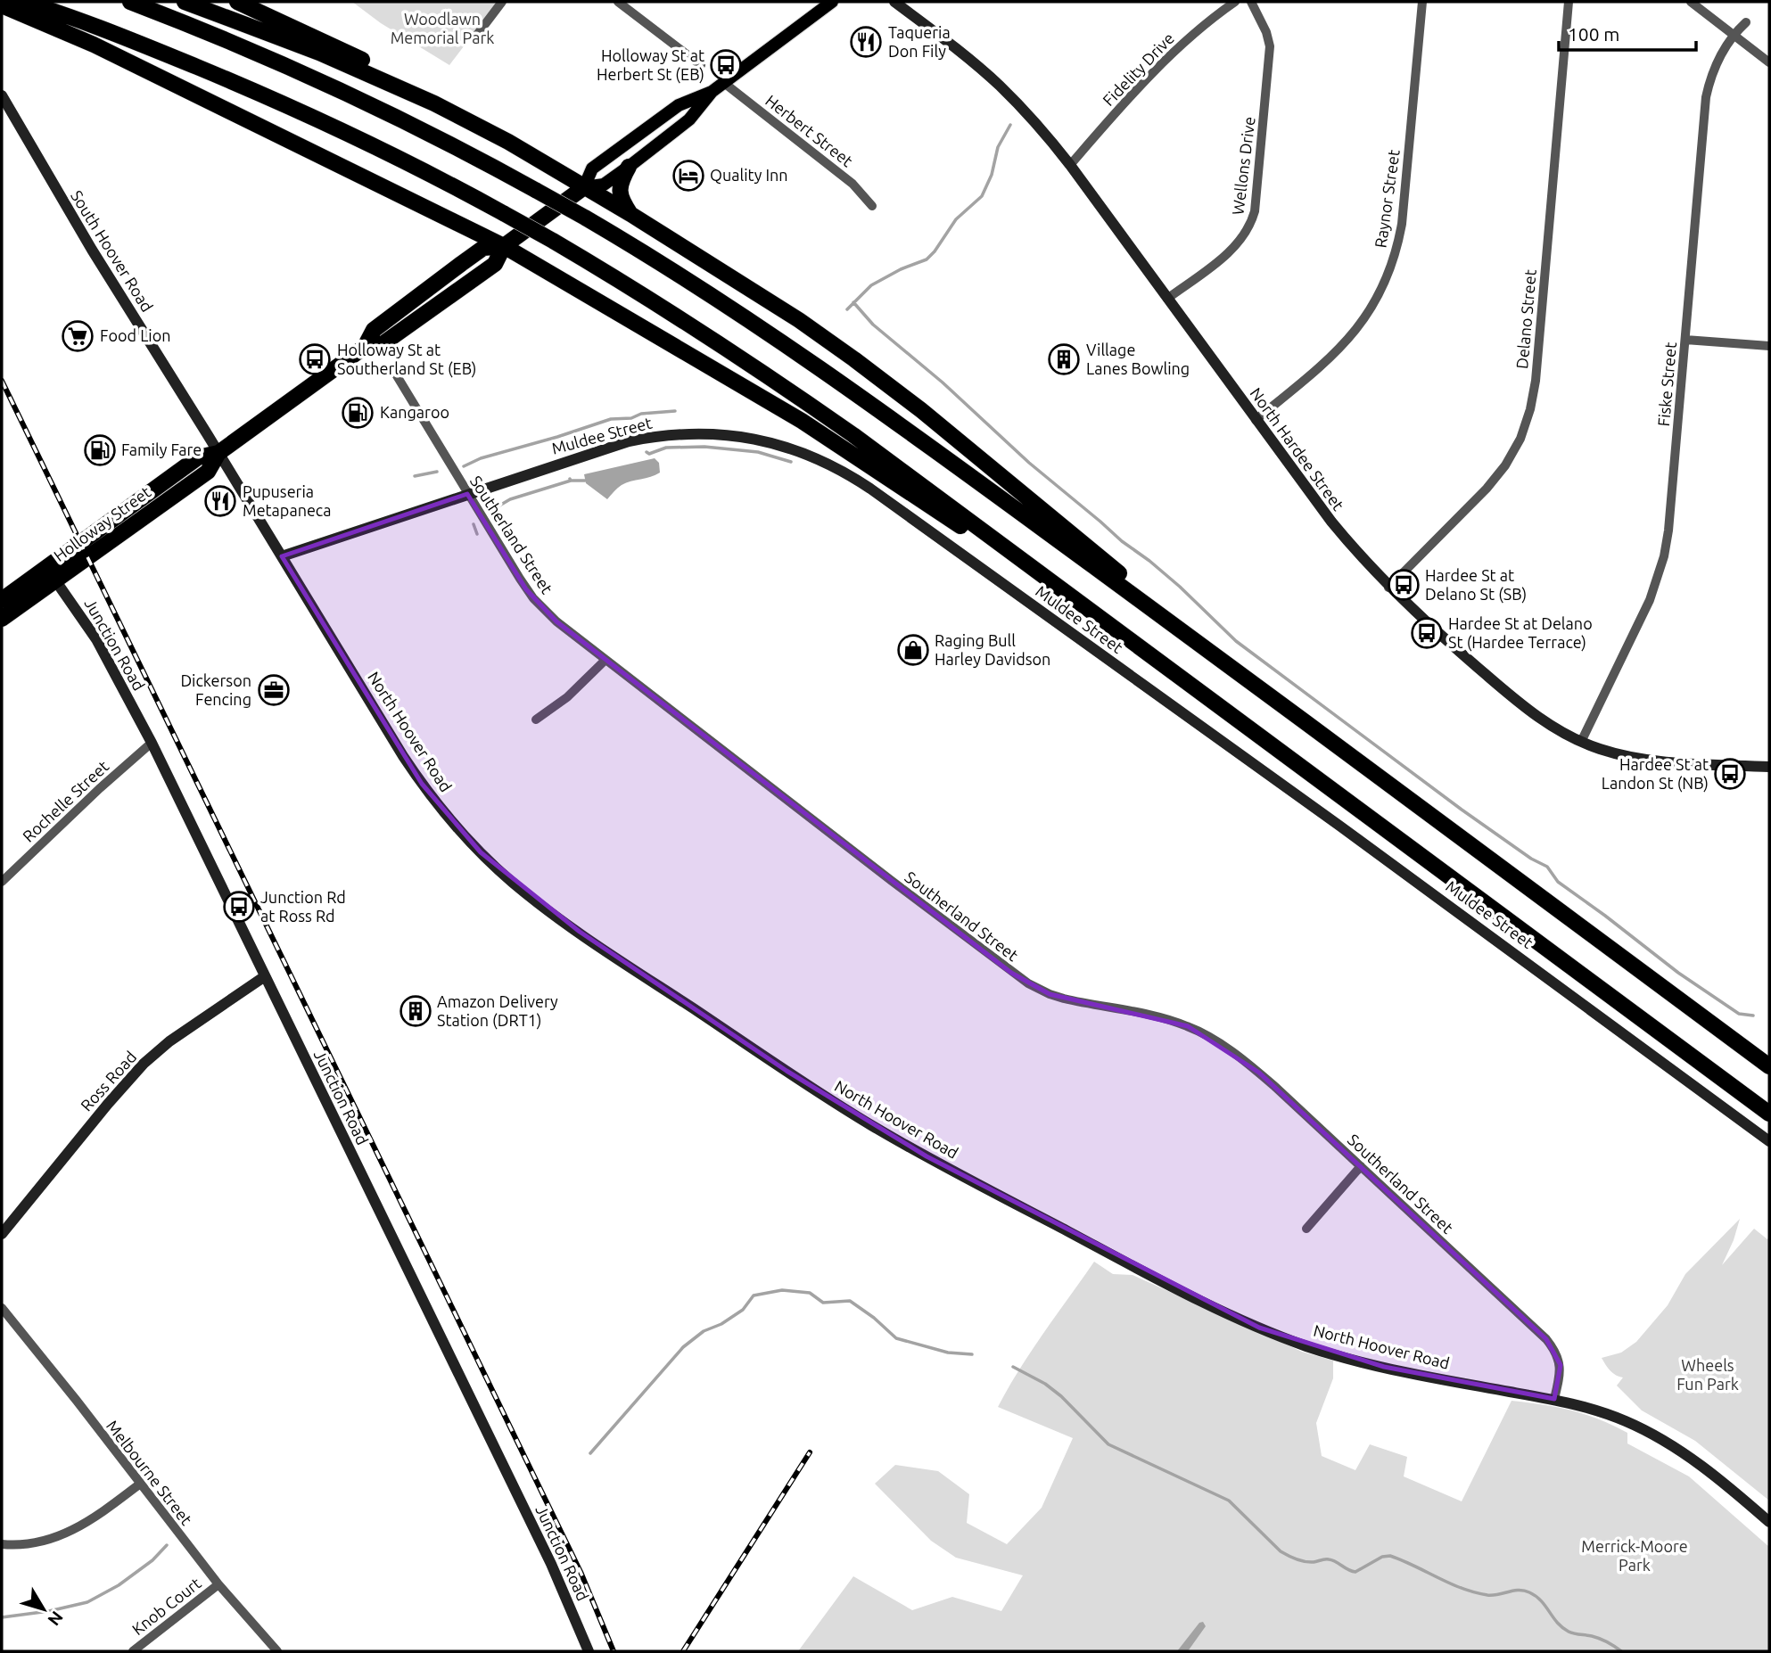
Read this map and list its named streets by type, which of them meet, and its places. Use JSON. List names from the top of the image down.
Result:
{
  "streets": {
    "highway": ["Holloway Street"],
    "street": [
      "Fidelity Drive",
      "Herbert Street",
      "Wellons Drive",
      "Raynor Street",
      "South Hoover Road",
      "Delano Street",
      "Fiske Street",
      "Muldee Street",
      "North Hardee Street",
      "Southerland Street",
      "Junction Road",
      "North Hoover Road",
      "Rochelle Street",
      "Ross Road",
      "Melbourne Street",
      "Knob Court"
    ]
  },
  "crossings": [
    ["Fidelity Drive", "North Hardee Street"],
    ["Herbert Street", "Holloway Street"],
    ["Wellons Drive", "North Hardee Street"],
    ["Raynor Street", "North Hardee Street"],
    ["South Hoover Road", "Holloway Street"],
    ["South Hoover Road", "North Hoover Road"],
    ["Delano Street", "North Hardee Street"],
    ["Fiske Street", "North Hardee Street"],
    ["Muldee Street", "Southerland Street"],
    ["Muldee Street", "North Hoover Road"],
    ["Holloway Street", "Junction Road"],
    ["Holloway Street", "North Hoover Road"],
    ["Southerland Street", "North Hoover Road"],
    ["Junction Road", "Rochelle Street"],
    ["Junction Road", "Ross Road"],
    ["Melbourne Street", "Knob Court"]
  ],
  "parks": ["Woodlawn Memorial Park", "Wheels Fun Park", "Merrick-Moore Park"],
  "places": {
    "restaurant": ["Taqueria Don Fily", "Pupuseria Metapaneca"],
    "bus stop": [
      "Holloway St at Herbert St (EB)",
      "Holloway St at Southerland St (EB)",
      "Hardee St at Delano St (SB)",
      "Hardee St at Delano St (Hardee Terrace)",
      "Hardee St at Landon St (NB)",
      "Junction Rd at Ross Rd"
    ],
    "hotel": ["Quality Inn"],
    "supermarket": ["Food Lion"],
    "building": ["Village Lanes Bowling", "Amazon Delivery Station (DRT1)"],
    "fuel station": ["Kangaroo", "Family Fare"],
    "shop": ["Raging Bull Harley Davidson"],
    "office": ["Dickerson Fencing"]
  },
  "scale_bar": "100 m",
  "north": "bottom right"
}
